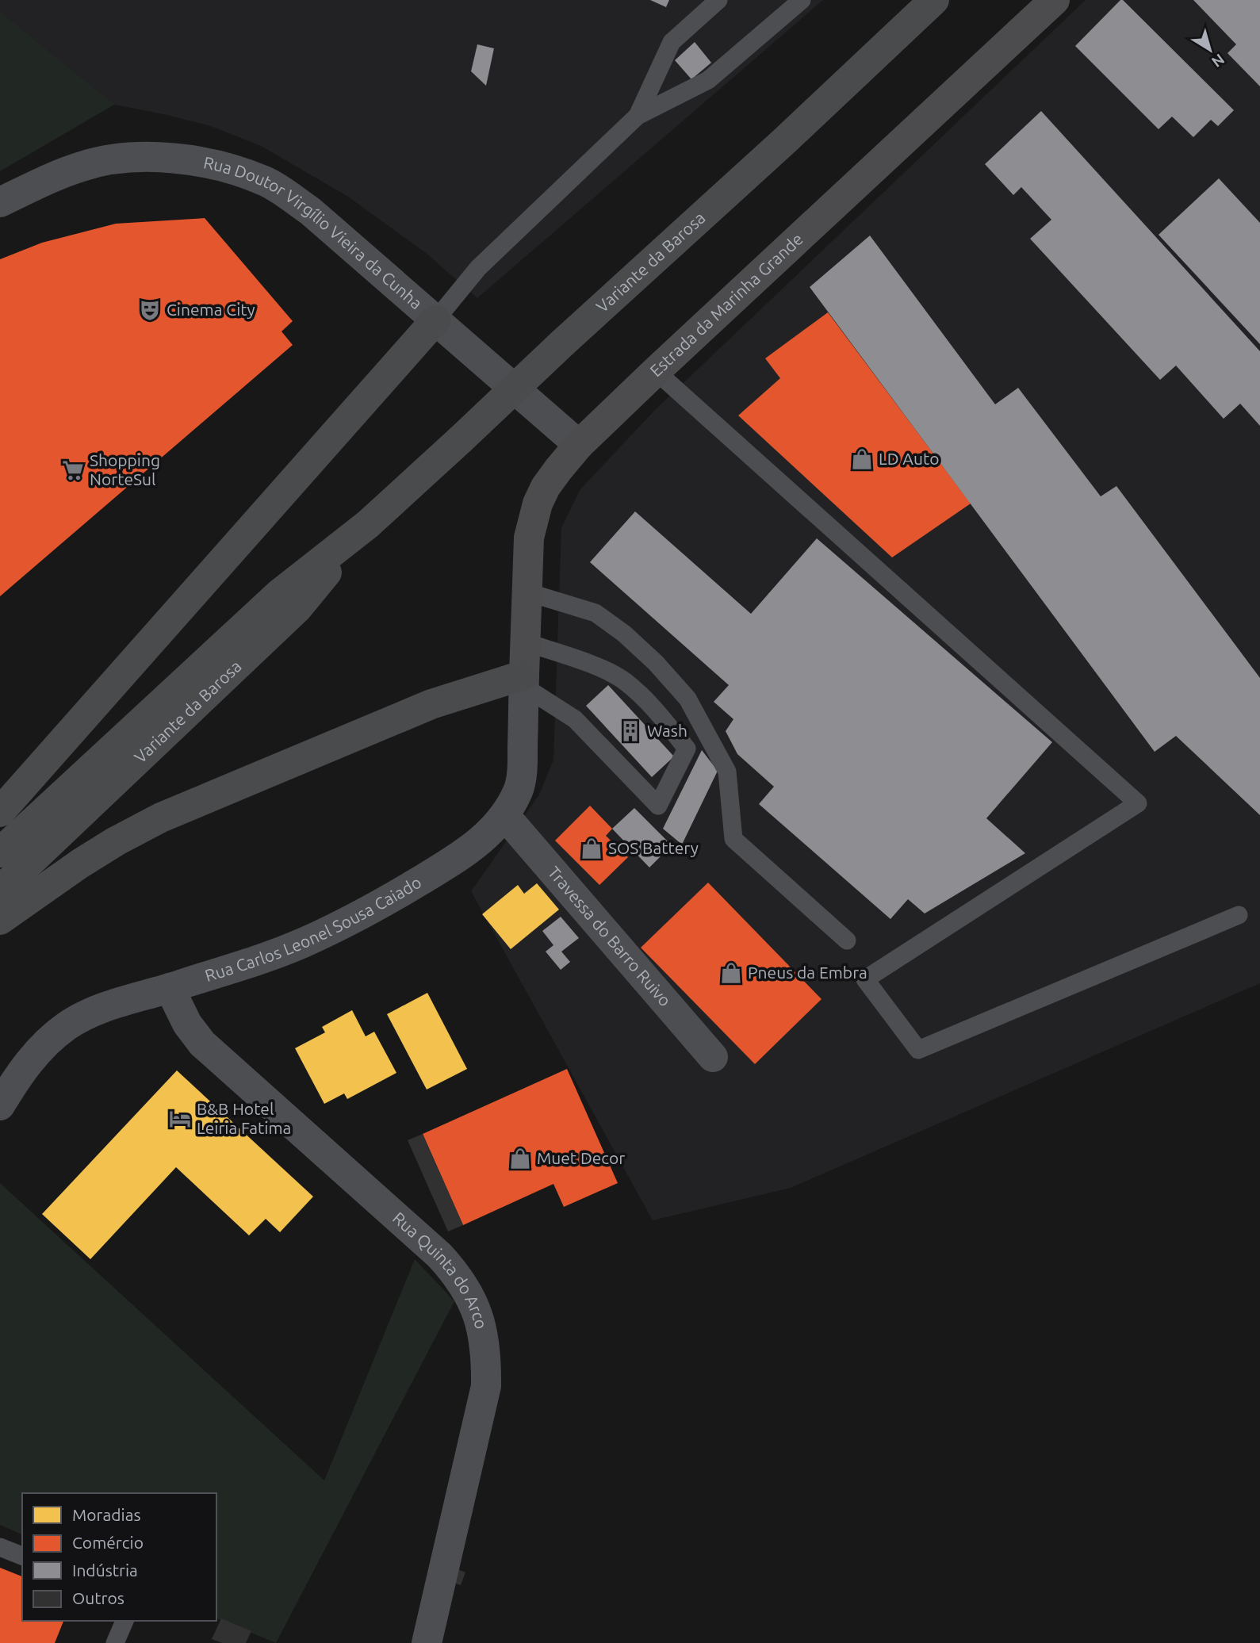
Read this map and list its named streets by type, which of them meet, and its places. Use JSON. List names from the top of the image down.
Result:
{
  "streets": {
    "main road": ["Variante da Barosa", "Estrada da Marinha Grande"],
    "street": [
      "Rua Doutor Virgílio Vieira da Cunha",
      "Rua Carlos Leonel Sousa Caiado",
      "Travessa do Barro Ruivo",
      "Rua Quinta do Arco"
    ]
  },
  "crossings": [
    ["Rua Doutor Virgílio Vieira da Cunha", "Estrada da Marinha Grande"],
    ["Estrada da Marinha Grande", "Rua Carlos Leonel Sousa Caiado"],
    ["Rua Carlos Leonel Sousa Caiado", "Travessa do Barro Ruivo"],
    ["Rua Carlos Leonel Sousa Caiado", "Rua Quinta do Arco"]
  ],
  "places": {
    "theatre": ["Cinema City"],
    "shop": [
      "LD Auto",
      "SOS Battery",
      "Pneus da Embra",
      "Muet Decor"
    ],
    "supermarket": ["Shopping NorteSul"],
    "building": ["Wash"],
    "hotel": ["B&B Hotel Leiria Fatima"]
  },
  "legend": [
    "Moradias",
    "Comércio",
    "Indústria",
    "Outros"
  ],
  "north": "bottom right"
}
